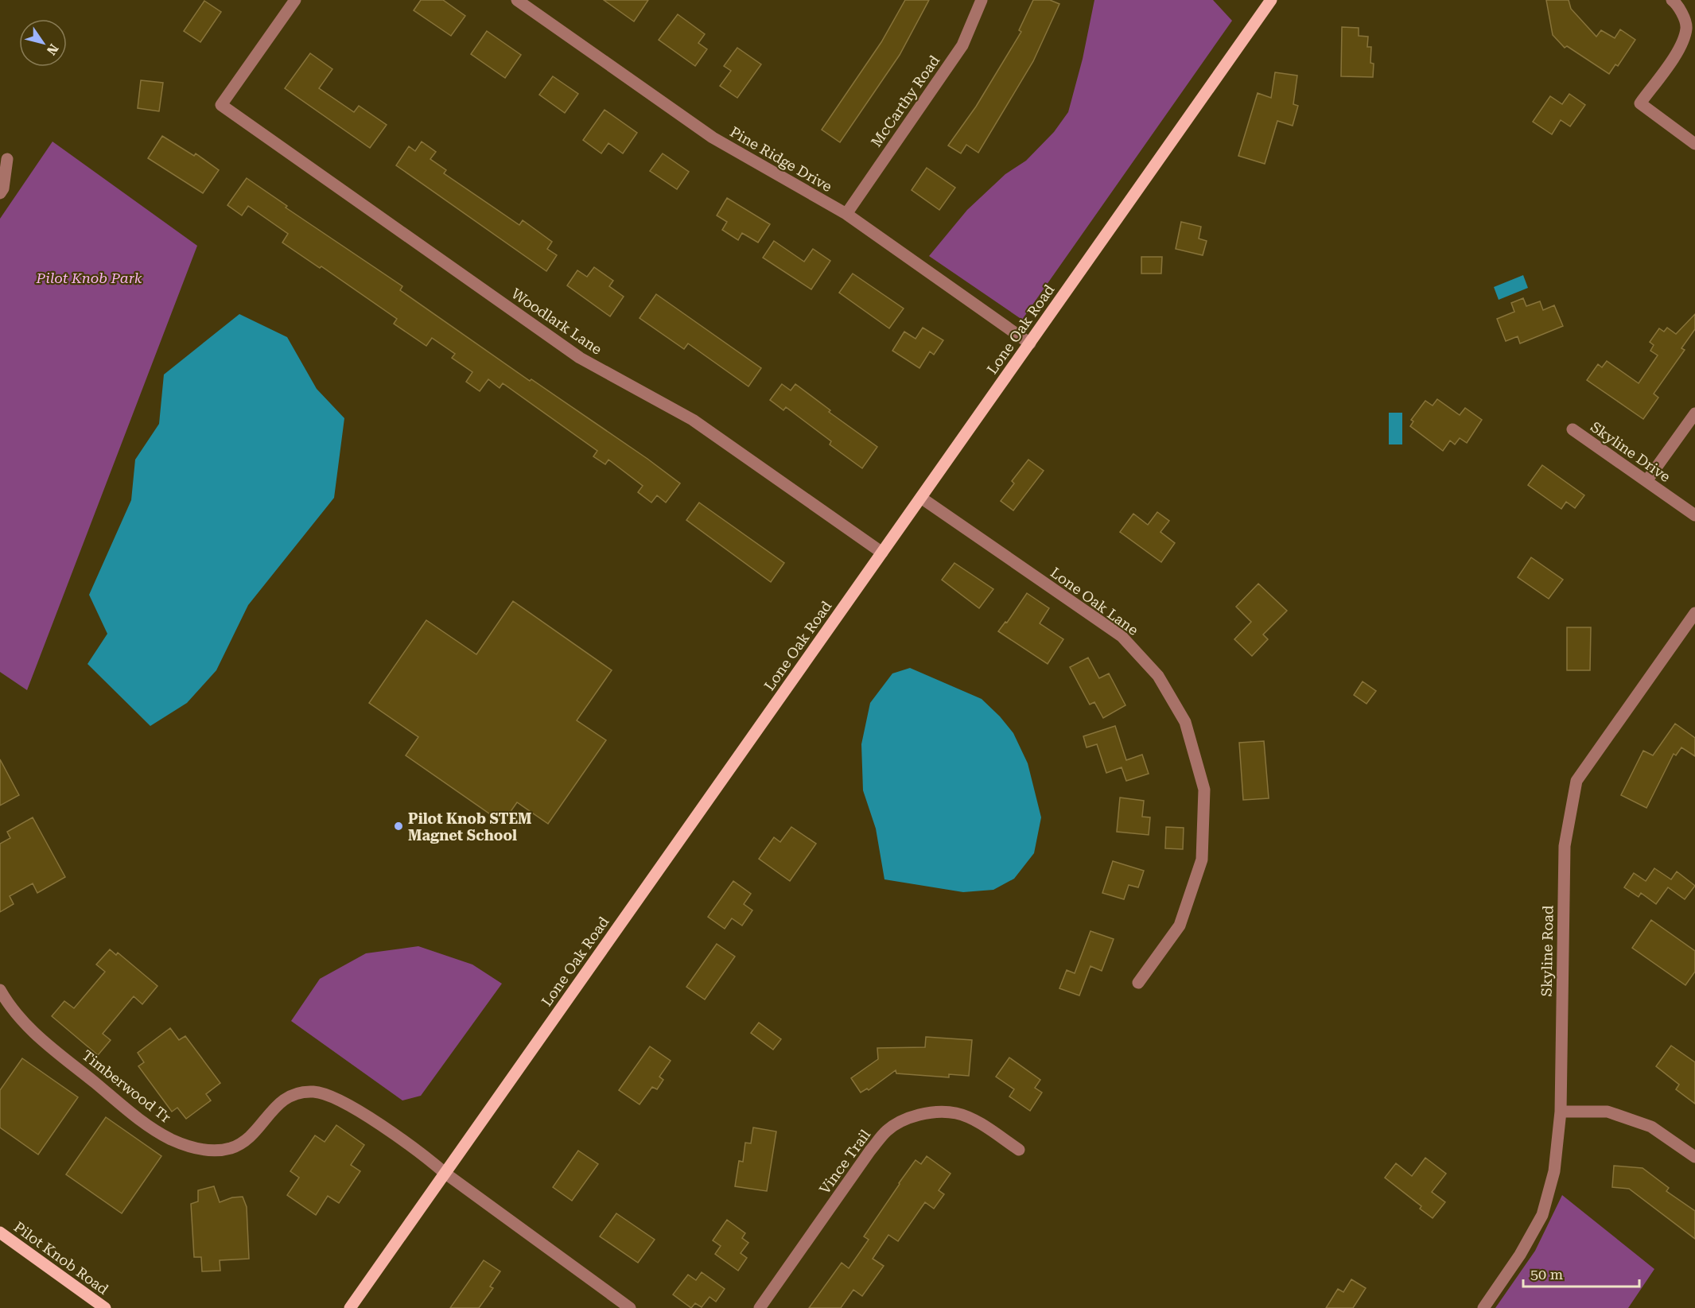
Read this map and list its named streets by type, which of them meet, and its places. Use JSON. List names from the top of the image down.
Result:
{
  "streets": {
    "main road": ["Lone Oak Road", "Pilot Knob Road"],
    "street": [
      "McCarthy Road",
      "Pine Ridge Drive",
      "Woodlark Lane",
      "Skyline Drive",
      "Lone Oak Lane",
      "Skyline Road",
      "Timberwood Tr",
      "Vince Trail"
    ]
  },
  "crossings": [
    ["McCarthy Road", "Pine Ridge Drive"],
    ["Pine Ridge Drive", "Lone Oak Road"],
    ["Woodlark Lane", "Lone Oak Road"],
    ["Lone Oak Road", "Lone Oak Lane"],
    ["Lone Oak Road", "Timberwood Tr"]
  ],
  "parks": ["Pilot Knob Park"],
  "places": ["Pilot Knob STEM Magnet School"],
  "scale_bar": "50 m",
  "north": "bottom right"
}
